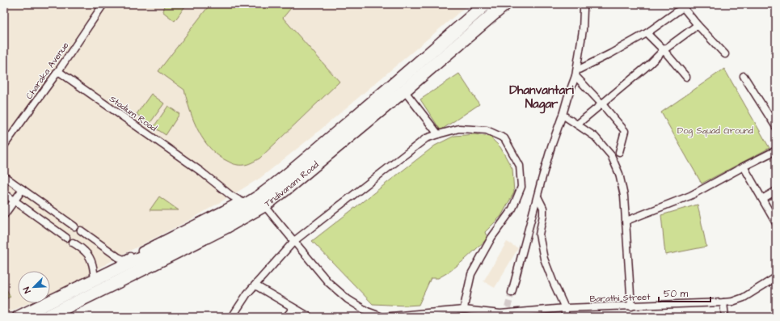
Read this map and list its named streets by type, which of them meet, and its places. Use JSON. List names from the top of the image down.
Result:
{
  "streets": {
    "highway": ["Tindivanam Road"],
    "street": ["Charaka Avenue", "Stadium Road", "Barathi Street"]
  },
  "crossings": [
    ["Charaka Avenue", "Stadium Road"]
  ],
  "districts": ["Dhanvantari Nagar"],
  "parks": ["Dog Squad Ground"],
  "scale_bar": "50 m",
  "north": "bottom left"
}
